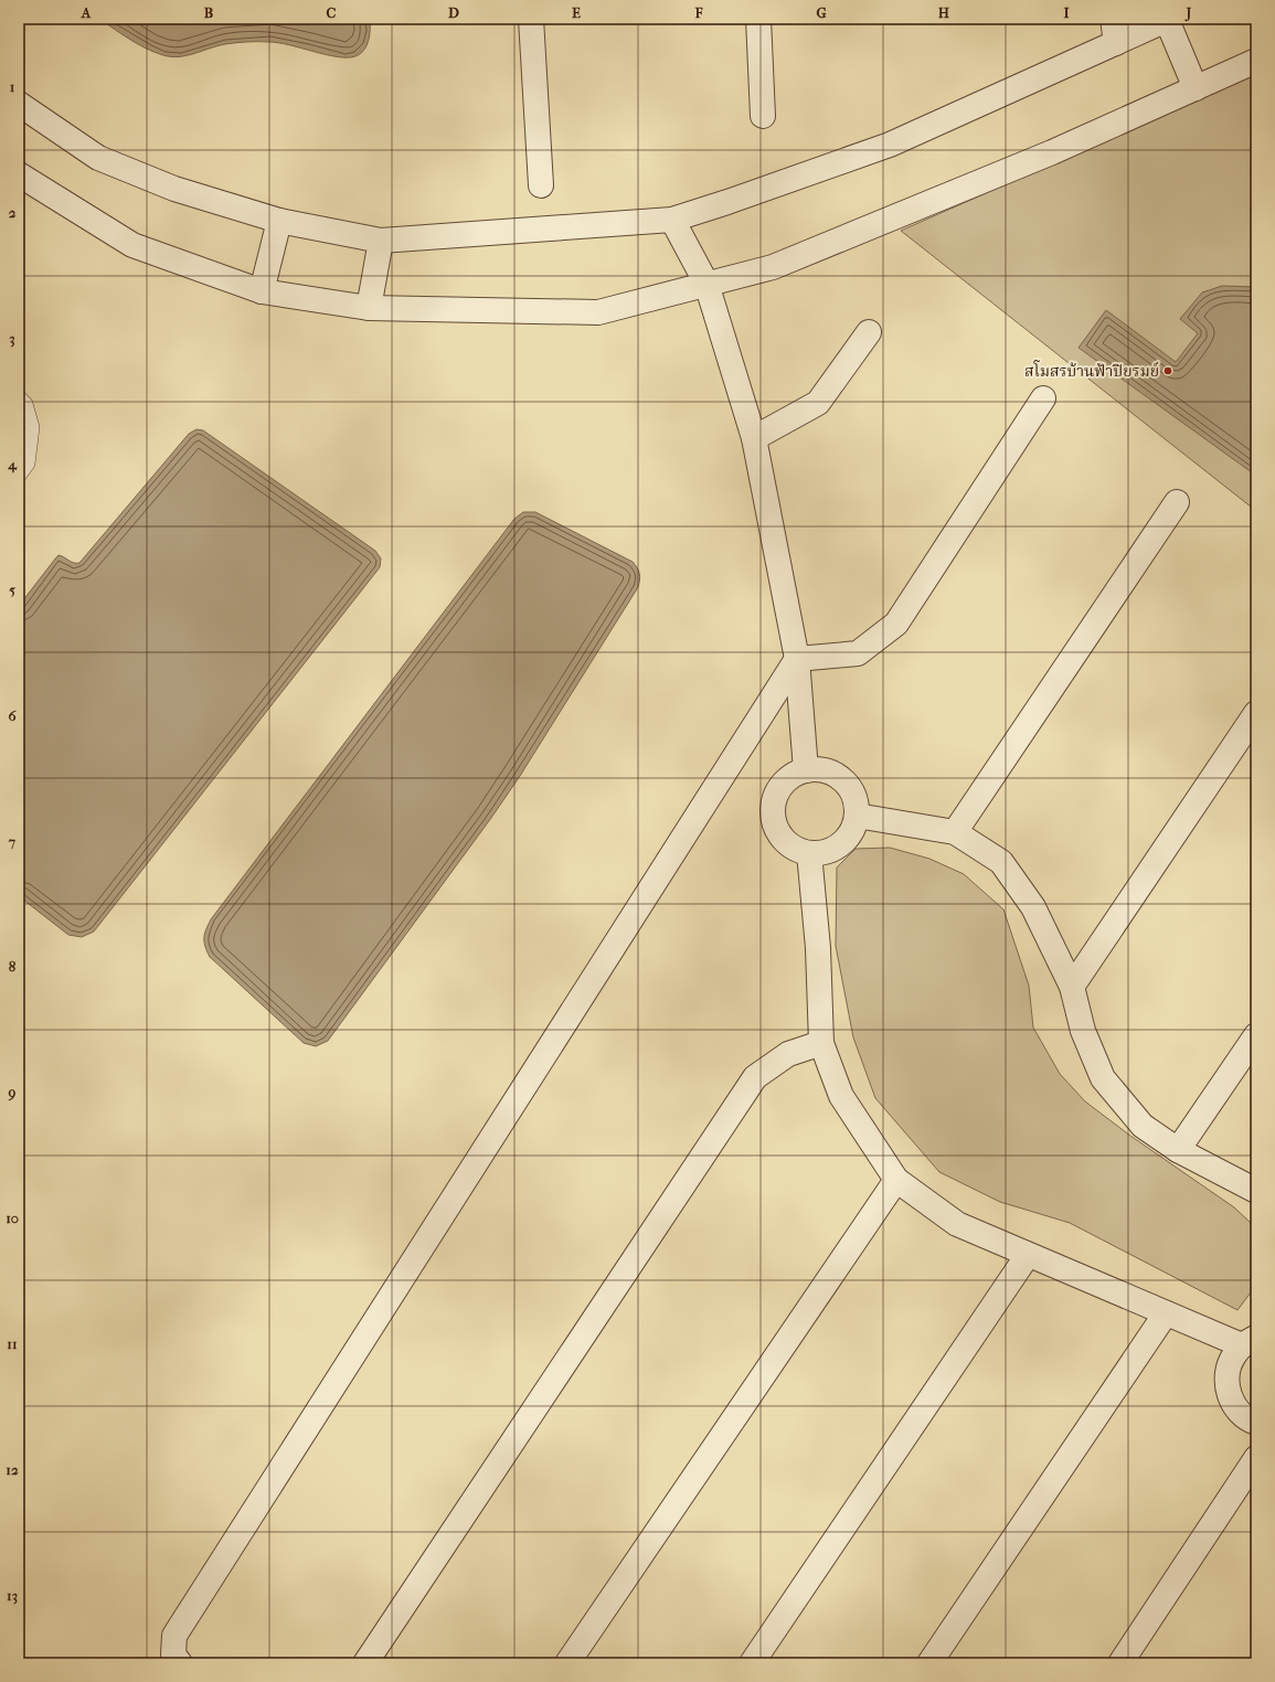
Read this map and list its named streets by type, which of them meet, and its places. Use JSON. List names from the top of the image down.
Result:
{
  "places": ["สโมสรบ้านฟ้าปิยรมย์"],
  "grid": {
    "columns": [
      "A",
      "B",
      "C",
      "D",
      "E",
      "F",
      "G",
      "H",
      "I",
      "J"
    ],
    "rows": [
      "1",
      "2",
      "3",
      "4",
      "5",
      "6",
      "7",
      "8",
      "9",
      "10",
      "11",
      "12",
      "13"
    ]
  }
}
